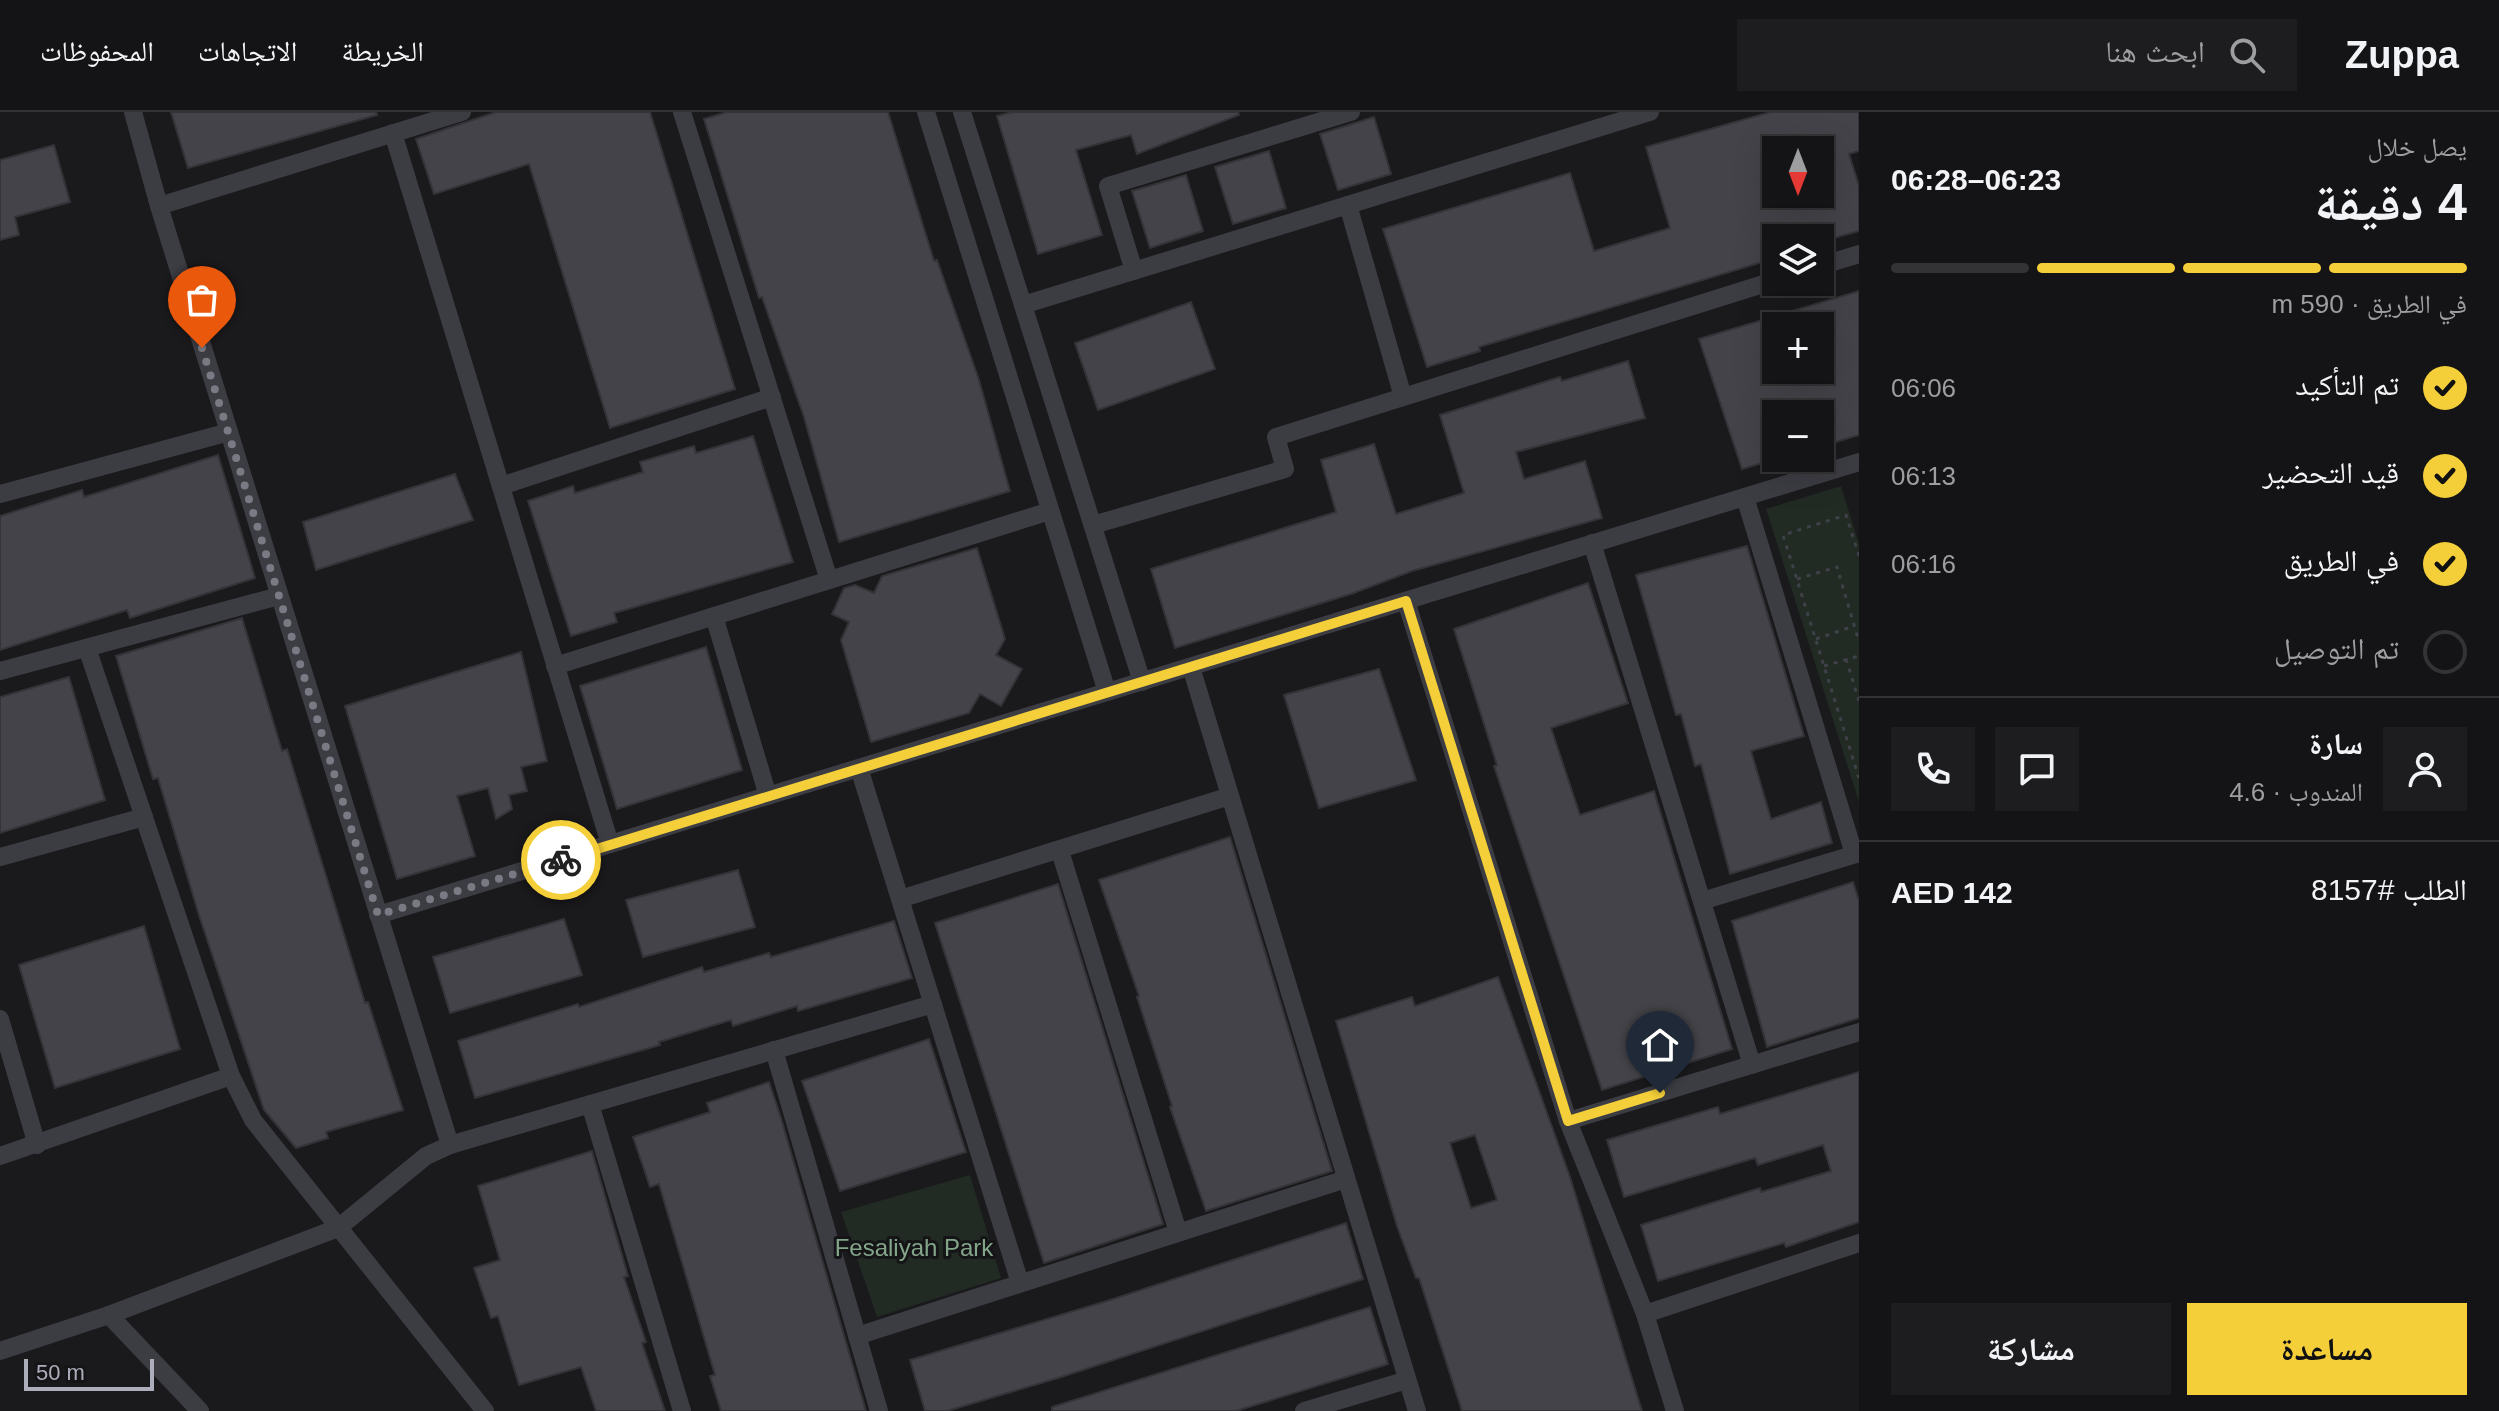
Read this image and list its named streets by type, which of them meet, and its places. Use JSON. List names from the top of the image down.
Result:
{
  "parks": ["Fesaliyah Park"],
  "scale_bar": "50 m",
  "north": "bottom",
  "page": {
    "header": "Zuppa",
    "search": "ابحث هنا",
    "nav": ["الخريطة", "الاتجاهات", "المحفوظات"],
    "heading": ["4 دقيقة", "يصل خلال", "06:23–06:28"],
    "panel": [
      "سارة",
      "المندوب · 4.6",
      "الطلب #8157",
      "AED 142"
    ],
    "map_buttons": ["+", "−"],
    "bar": "في الطريق · 590 m",
    "list": [
      ["تم التأكيد", "06:06"],
      ["قيد التحضير", "06:13"],
      ["في الطريق", "06:16"],
      "تم التوصيل"
    ],
    "buttons": ["مساعدة", "مشاركة"],
    "scale": "50 m"
  }
}
